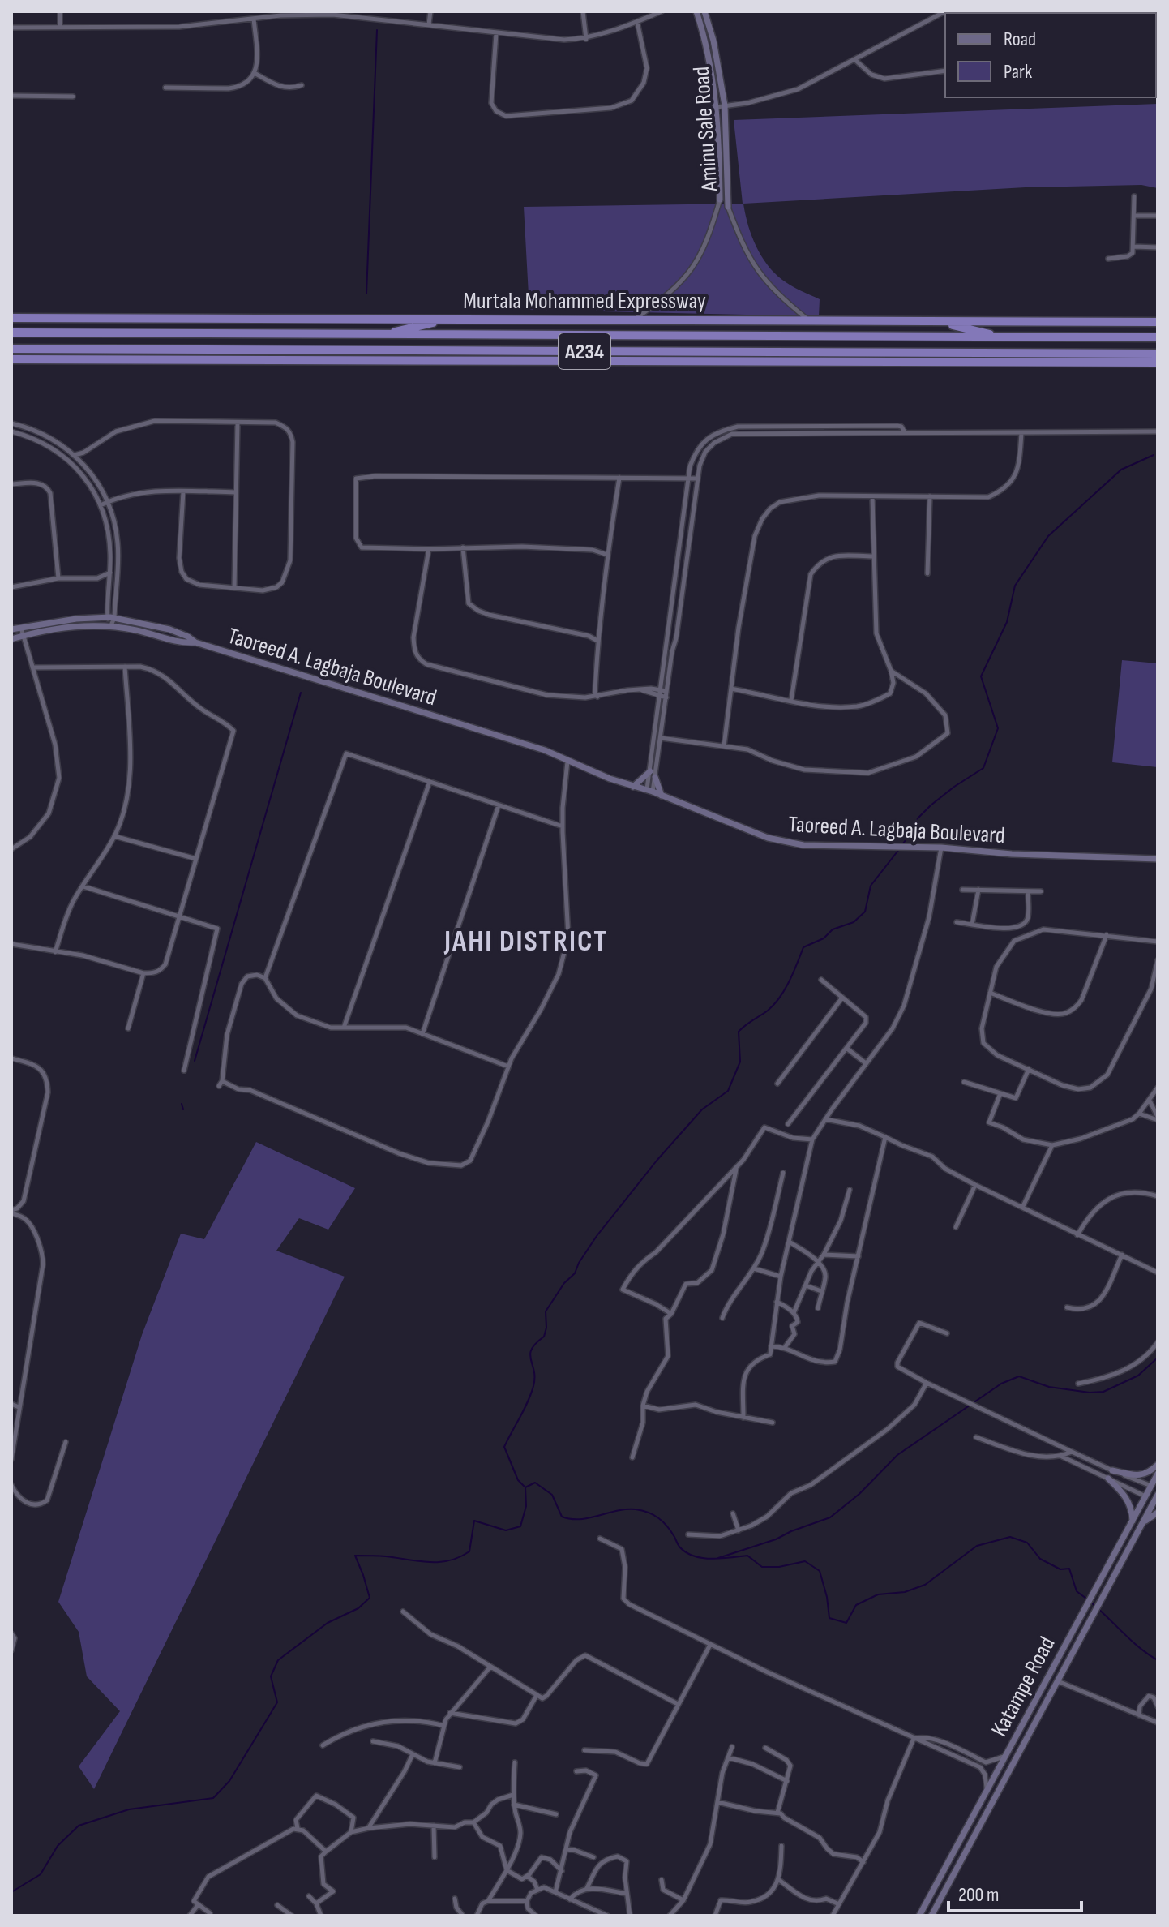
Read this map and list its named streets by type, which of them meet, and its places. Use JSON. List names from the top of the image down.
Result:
{
  "streets": {
    "highway": ["Murtala Mohammed Expressway", "A234"],
    "street": ["Aminu Sale Road", "Taoreed A. Lagbaja Boulevard", "Katampe Road"]
  },
  "districts": ["JAHI DISTRICT"],
  "legend": ["Road", "Park"],
  "scale_bar": "200 m"
}
